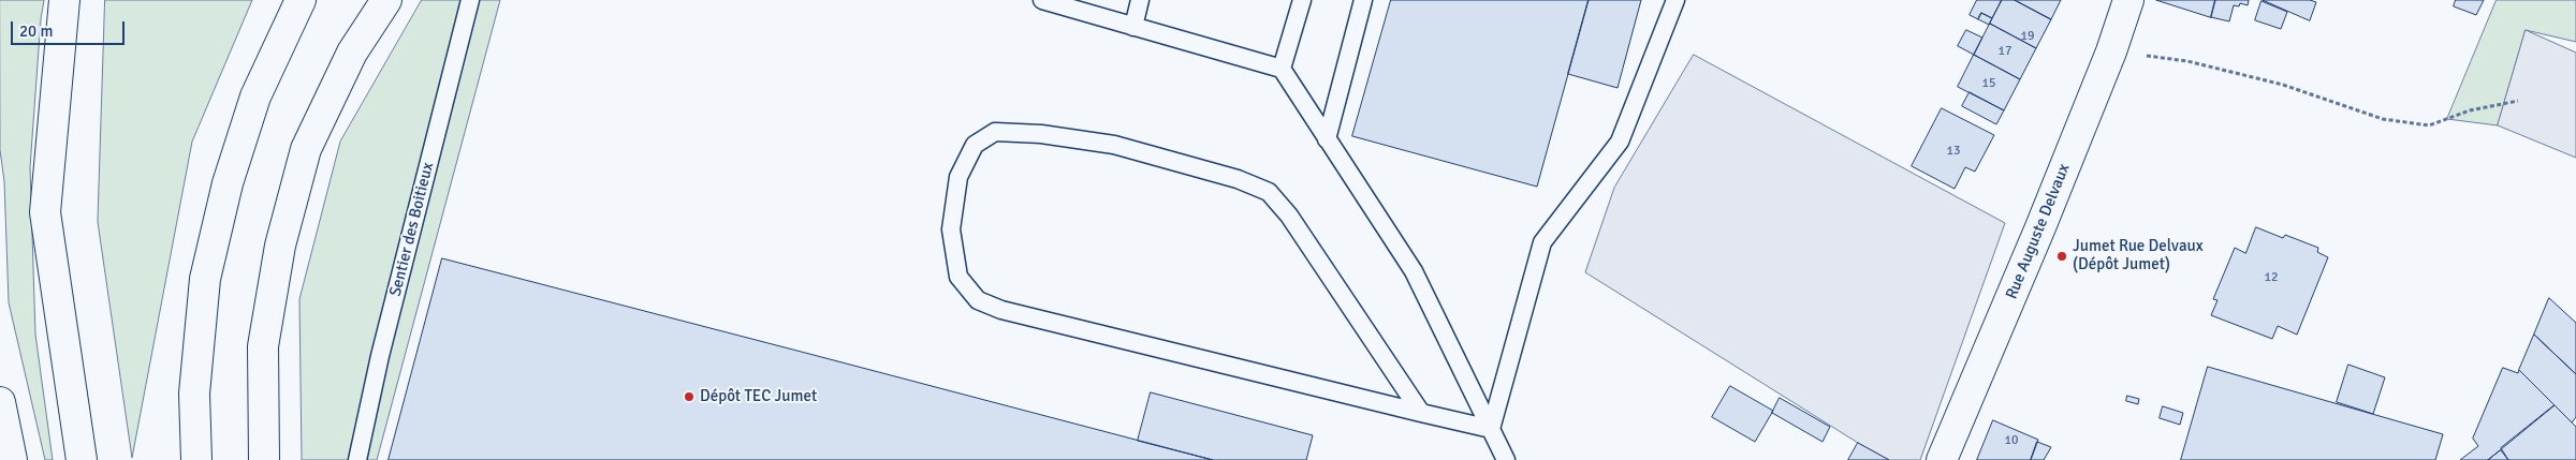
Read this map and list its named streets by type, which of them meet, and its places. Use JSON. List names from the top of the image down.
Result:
{
  "streets": {
    "main road": ["Rue Auguste Delvaux"],
    "lane": ["Sentier des Boitieux"]
  },
  "places": ["Jumet Rue Delvaux (Dépôt Jumet)", "Dépôt TEC Jumet"],
  "house_numbers": [
    "19",
    "17",
    "15",
    "13",
    "12",
    "10"
  ],
  "scale_bar": "20 m"
}
